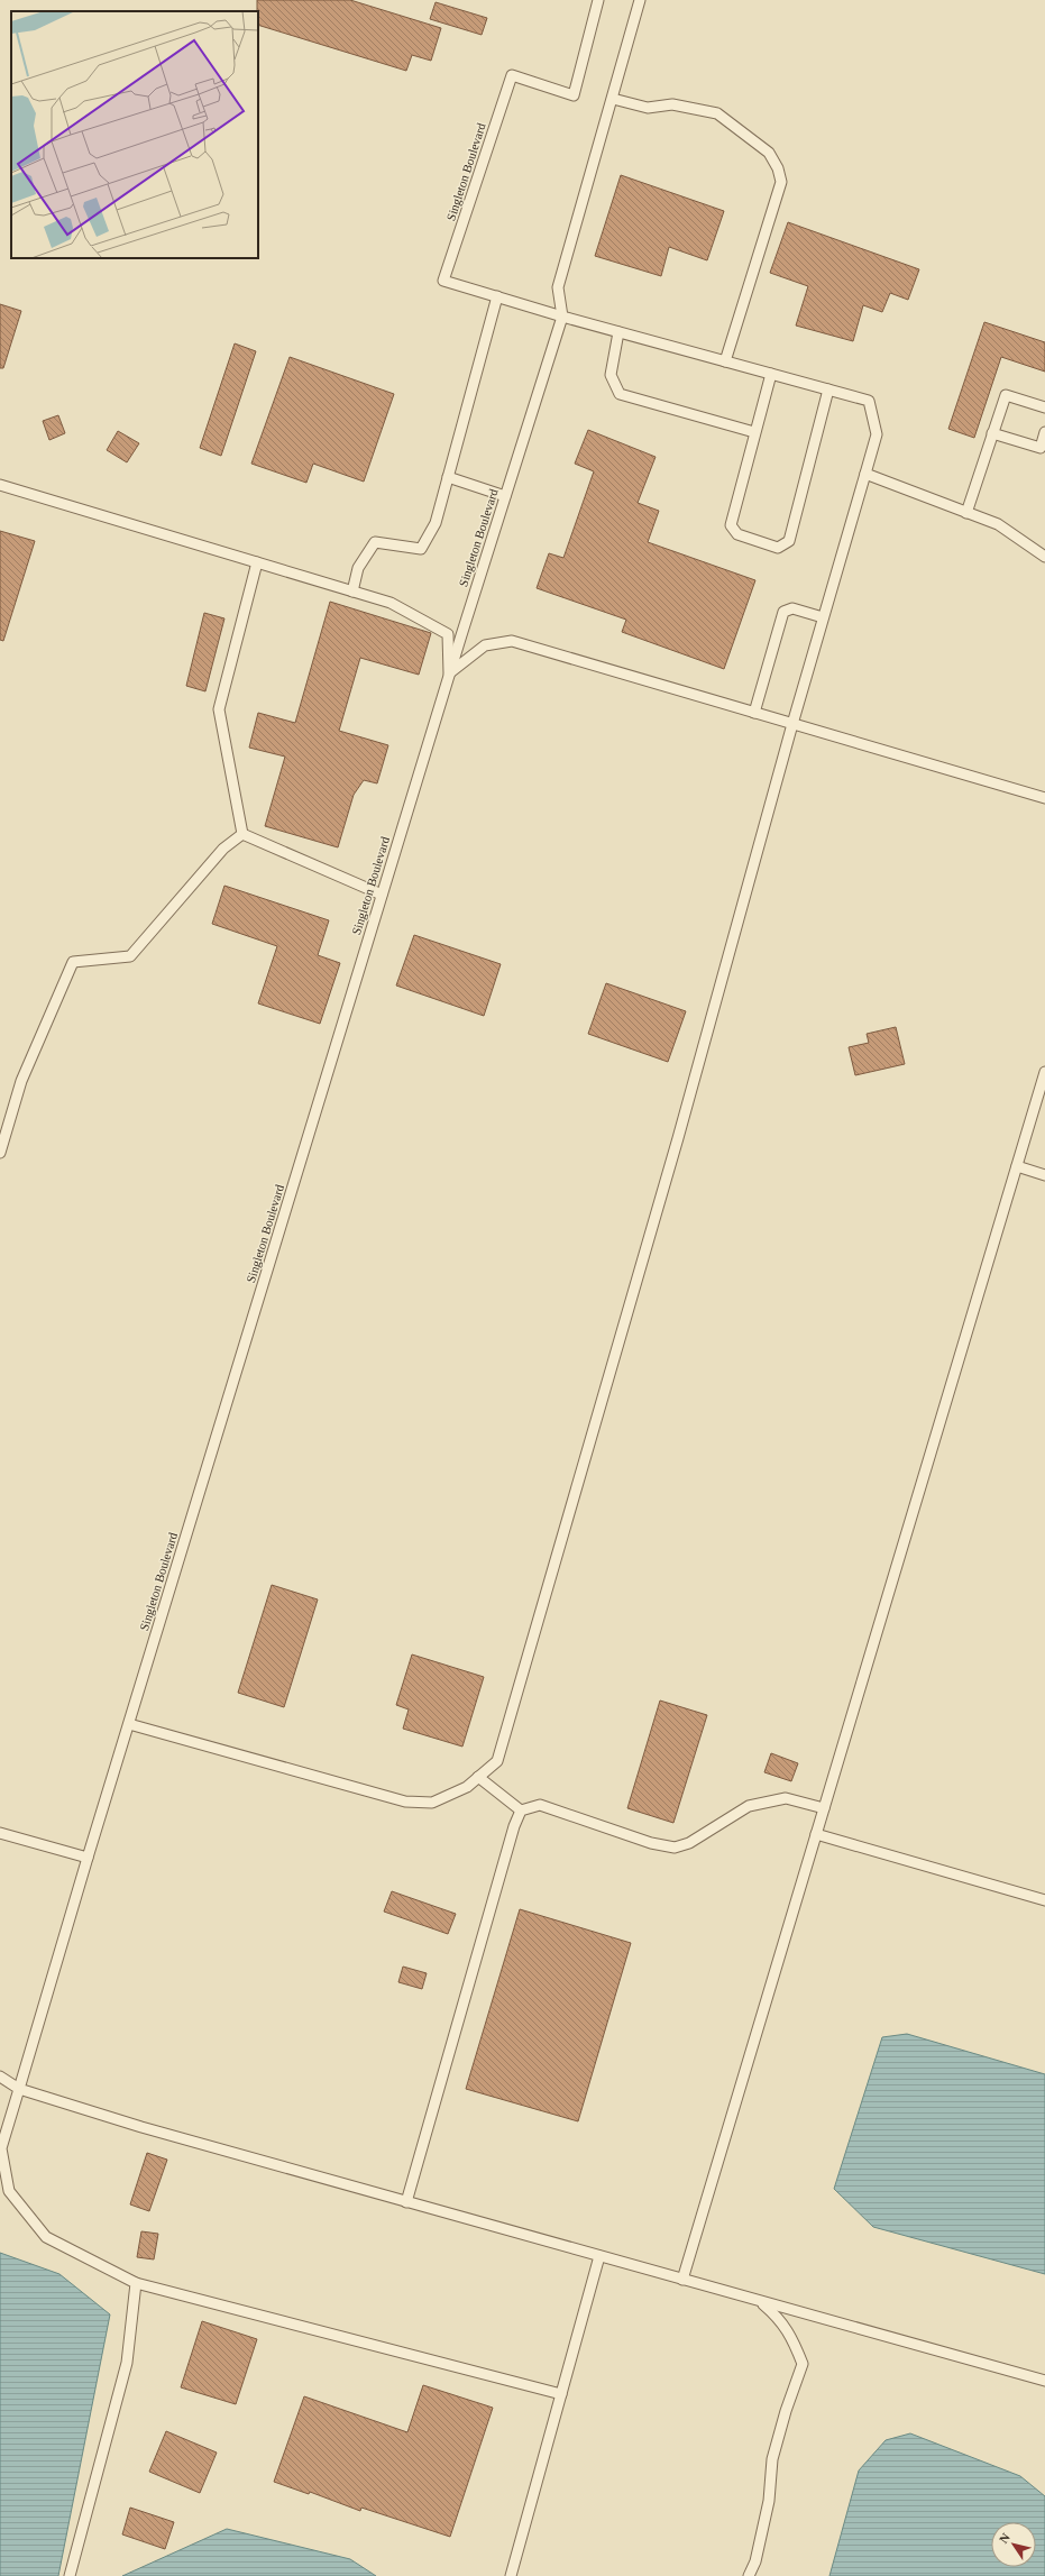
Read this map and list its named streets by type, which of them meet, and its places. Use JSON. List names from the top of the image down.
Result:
{
  "streets": {
    "lane": ["Singleton Boulevard"]
  },
  "north": "top left"
}
